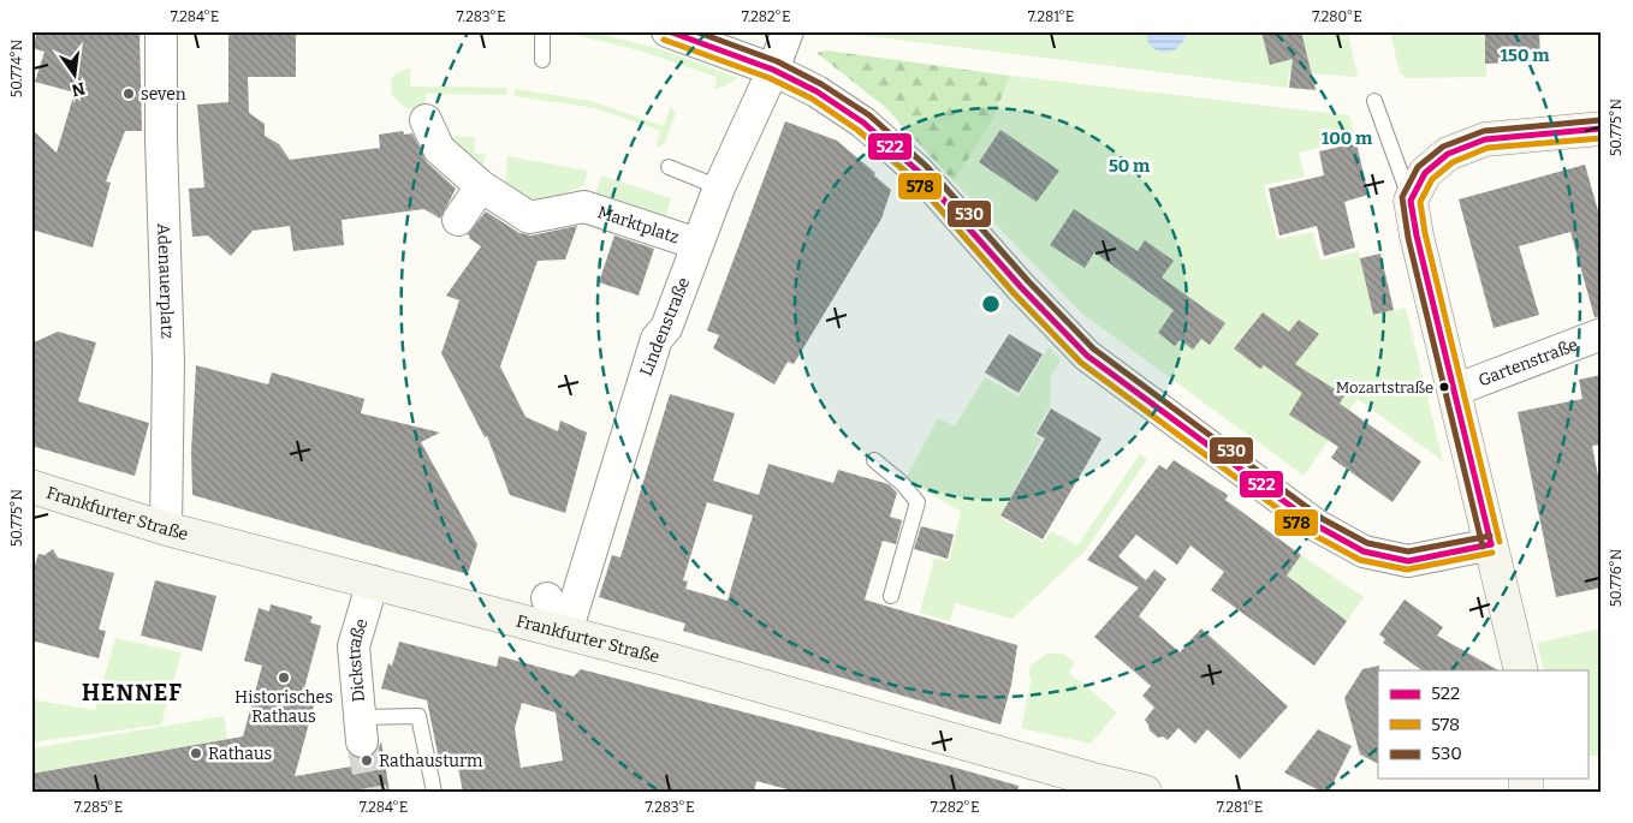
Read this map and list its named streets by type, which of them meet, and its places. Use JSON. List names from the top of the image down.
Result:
{
  "streets": {
    "main road": ["Frankfurter Straße"],
    "street": [
      "Marktplatz",
      "Adenauerplatz",
      "Lindenstraße",
      "Gartenstraße",
      "Dickstraße"
    ]
  },
  "crossings": [
    ["Marktplatz", "Lindenstraße"],
    ["Adenauerplatz", "Frankfurter Straße"],
    ["Lindenstraße", "Frankfurter Straße"],
    ["Frankfurter Straße", "Dickstraße"]
  ],
  "districts": ["HENNEF"],
  "places": [
    "seven",
    "Mozartstraße",
    "Historisches Rathaus",
    "Rathaus",
    "Rathausturm"
  ],
  "lines": ["transit line 522", "transit line 530", "transit line 578"],
  "legend": ["522", "578", "530"],
  "north": "bottom",
  "coordinates": [
    "7.284°E",
    "7.283°E",
    "7.282°E",
    "7.281°E",
    "7.280°E",
    "50.774°N",
    "50.775°N",
    "50.776°N",
    "7.285°E"
  ],
  "rings": ["150 m", "100 m", "50 m"]
}
